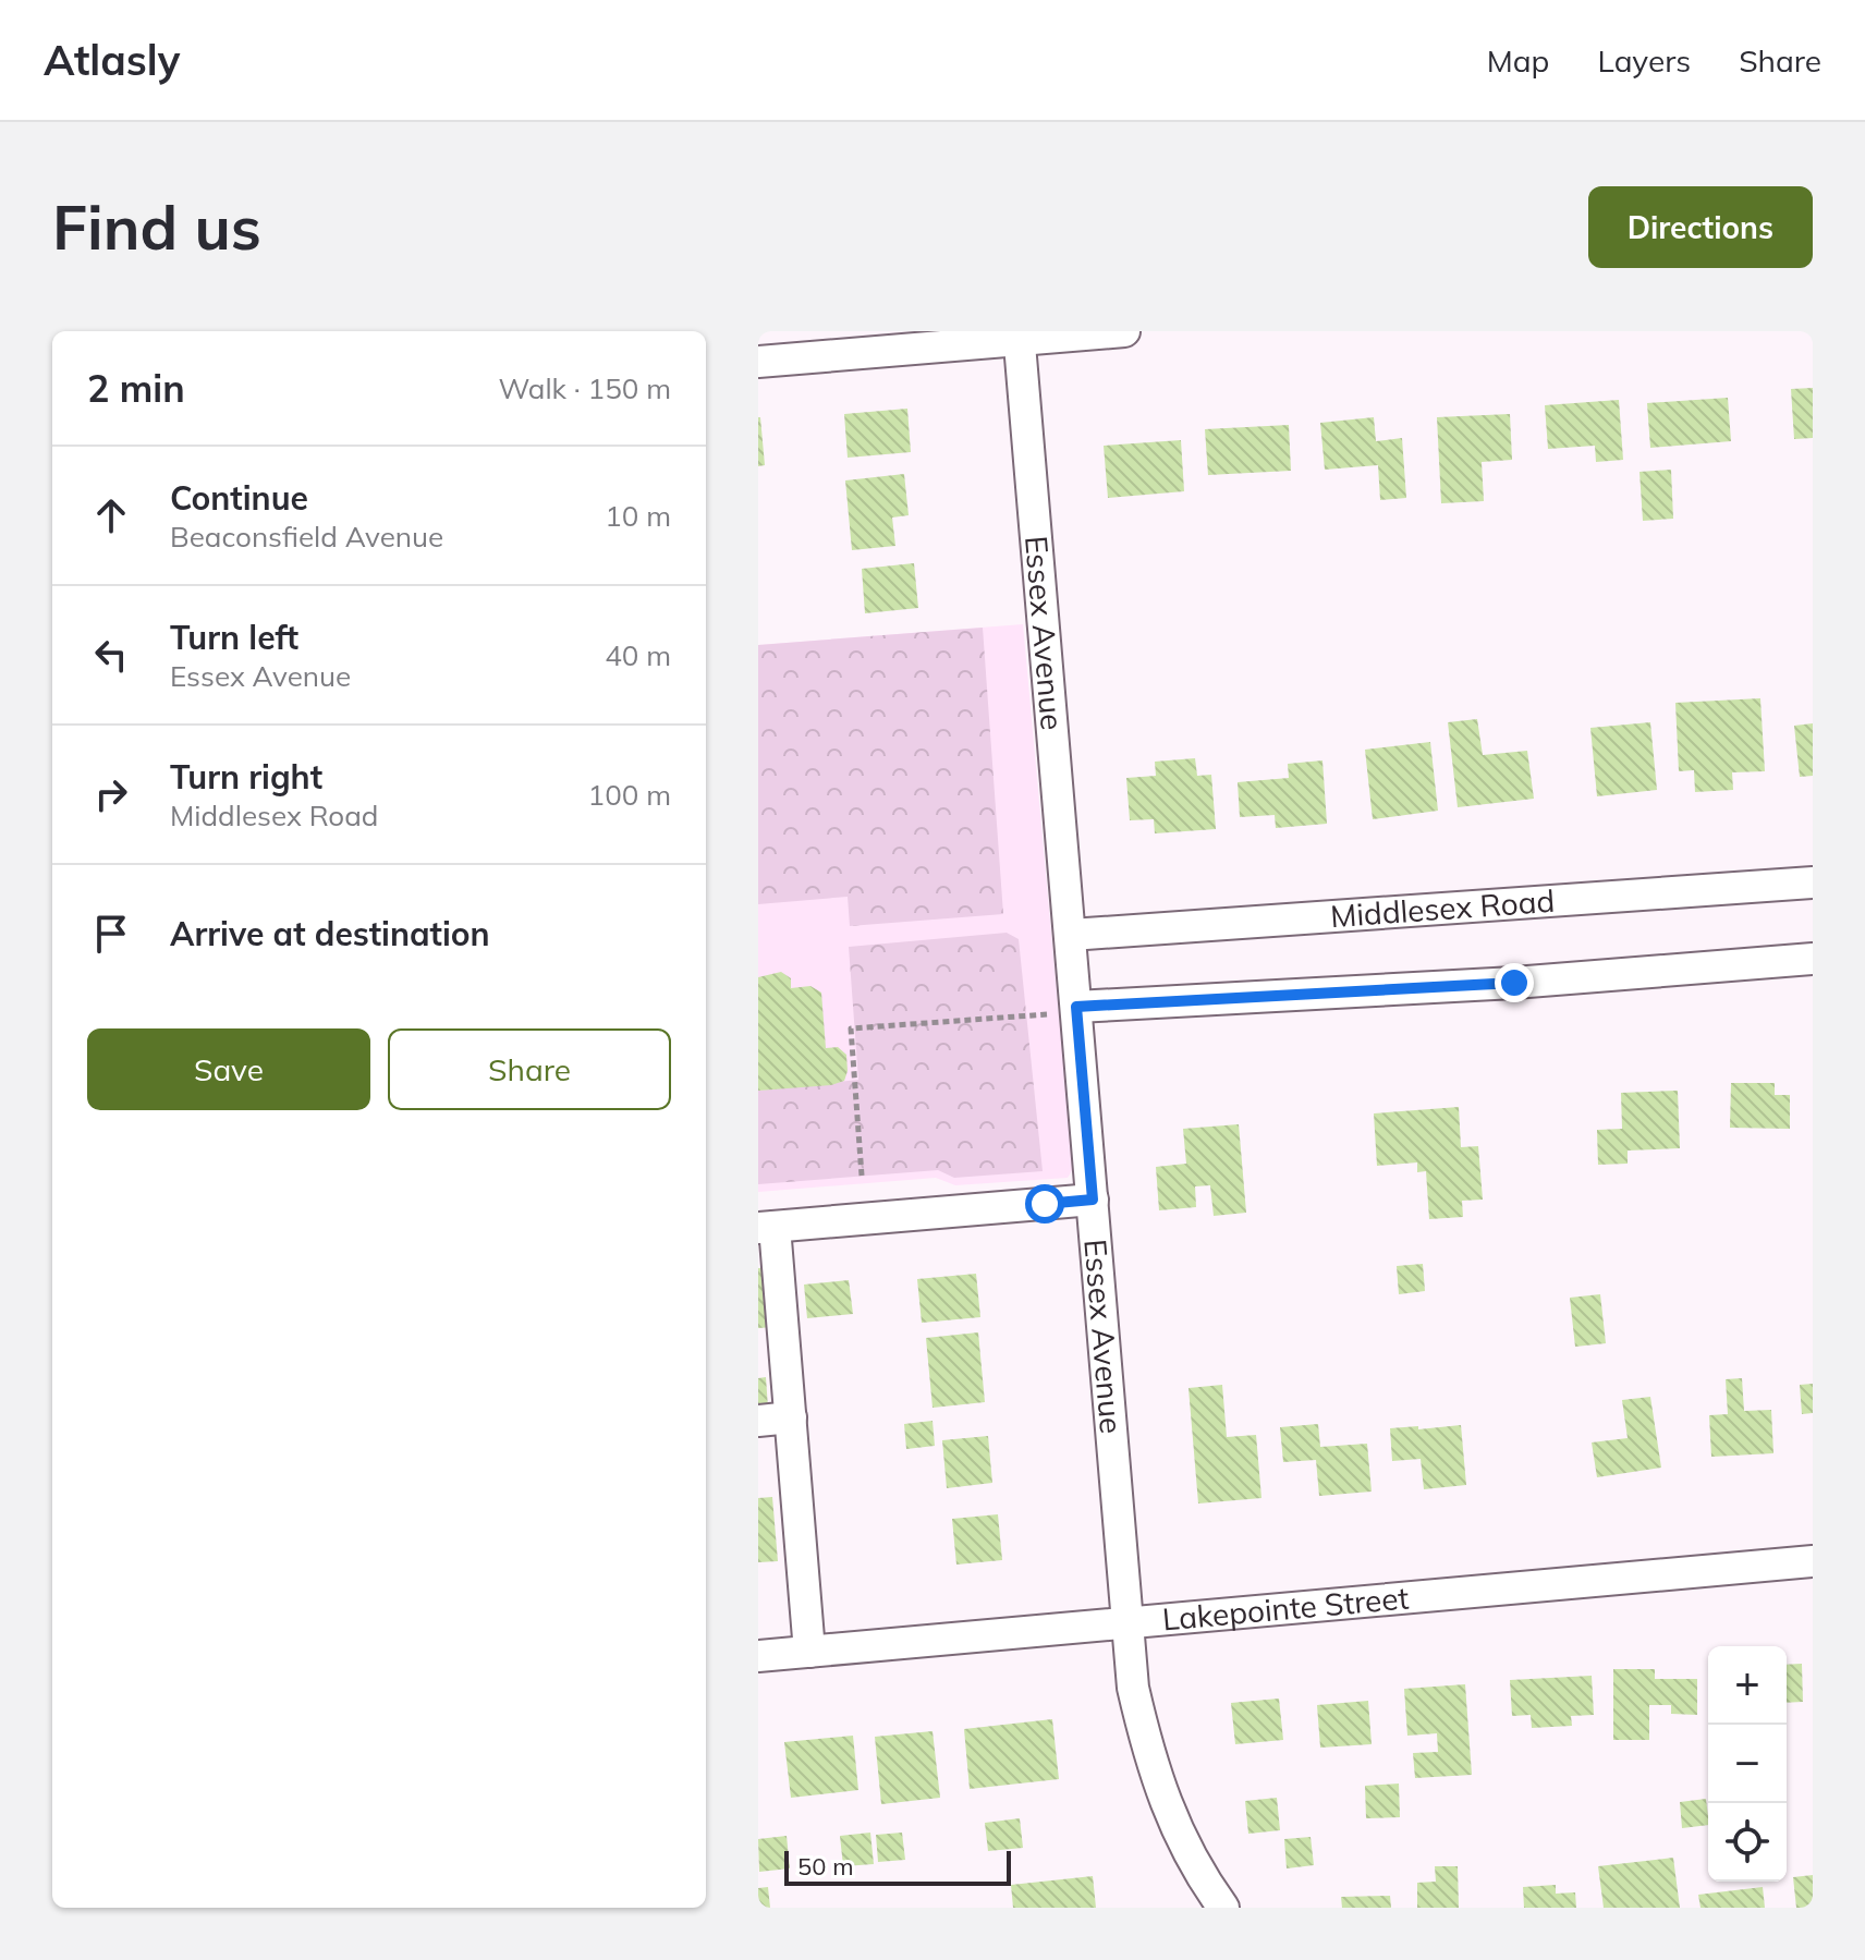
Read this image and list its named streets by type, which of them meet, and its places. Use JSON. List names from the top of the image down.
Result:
{
  "streets": {
    "street": ["Essex Avenue", "Middlesex Road", "Lakepointe Street"]
  },
  "crossings": [
    ["Essex Avenue", "Middlesex Road"],
    ["Essex Avenue", "Lakepointe Street"]
  ],
  "scale_bar": "50 m",
  "page": {
    "header": "Atlasly",
    "nav": ["Map", "Layers", "Share"],
    "buttons": [
      "Directions",
      ["Save", "Share"]
    ],
    "title": "Find us",
    "heading": ["2 min", "Walk · 150 m"],
    "list": [
      ["Continue", "Beaconsfield Avenue", "10 m"],
      ["Turn left", "Essex Avenue", "40 m"],
      ["Turn right", "Middlesex Road", "100 m"],
      "Arrive at destination"
    ],
    "map_buttons": ["+", "−"],
    "scale": "50 m"
  }
}
